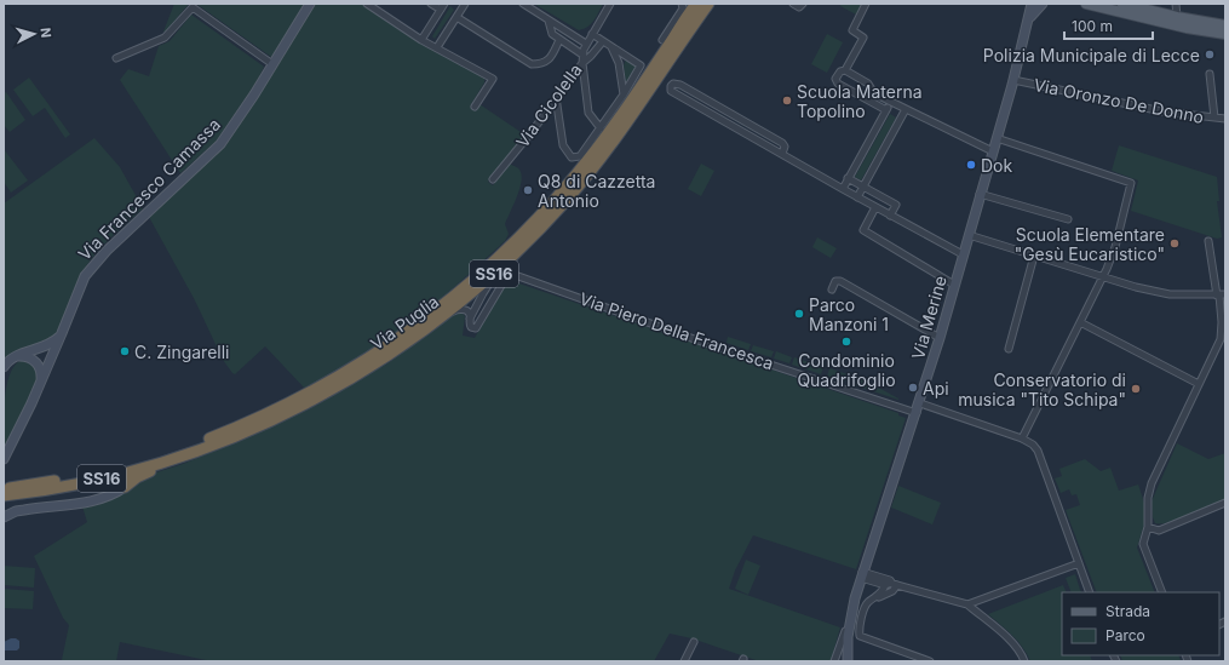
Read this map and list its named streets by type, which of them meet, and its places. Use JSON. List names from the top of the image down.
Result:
{
  "streets": {
    "highway": ["SS16", "Via Puglia"],
    "street": [
      "Via Oronzo De Donno",
      "Via Cicolella",
      "Via Francesco Camassa",
      "Via Merine",
      "Via Piero Della Francesca"
    ]
  },
  "crossings": [
    ["Via Oronzo De Donno", "Via Merine"],
    ["Via Merine", "Via Piero Della Francesca"],
    ["Via Puglia", "Via Piero Della Francesca"]
  ],
  "places": [
    "Polizia Municipale di Lecce",
    "Scuola Materna Topolino",
    "Dok",
    "Q8 di Cazzetta Antonio",
    "Scuola Elementare \"Gesù Eucaristico\"",
    "Parco Manzoni 1",
    "Condominio Quadrifoglio",
    "C. Zingarelli",
    "Api",
    "Conservatorio di musica \"Tito Schipa\""
  ],
  "legend": ["Strada", "Parco"],
  "scale_bar": "100 m",
  "north": "right"
}
